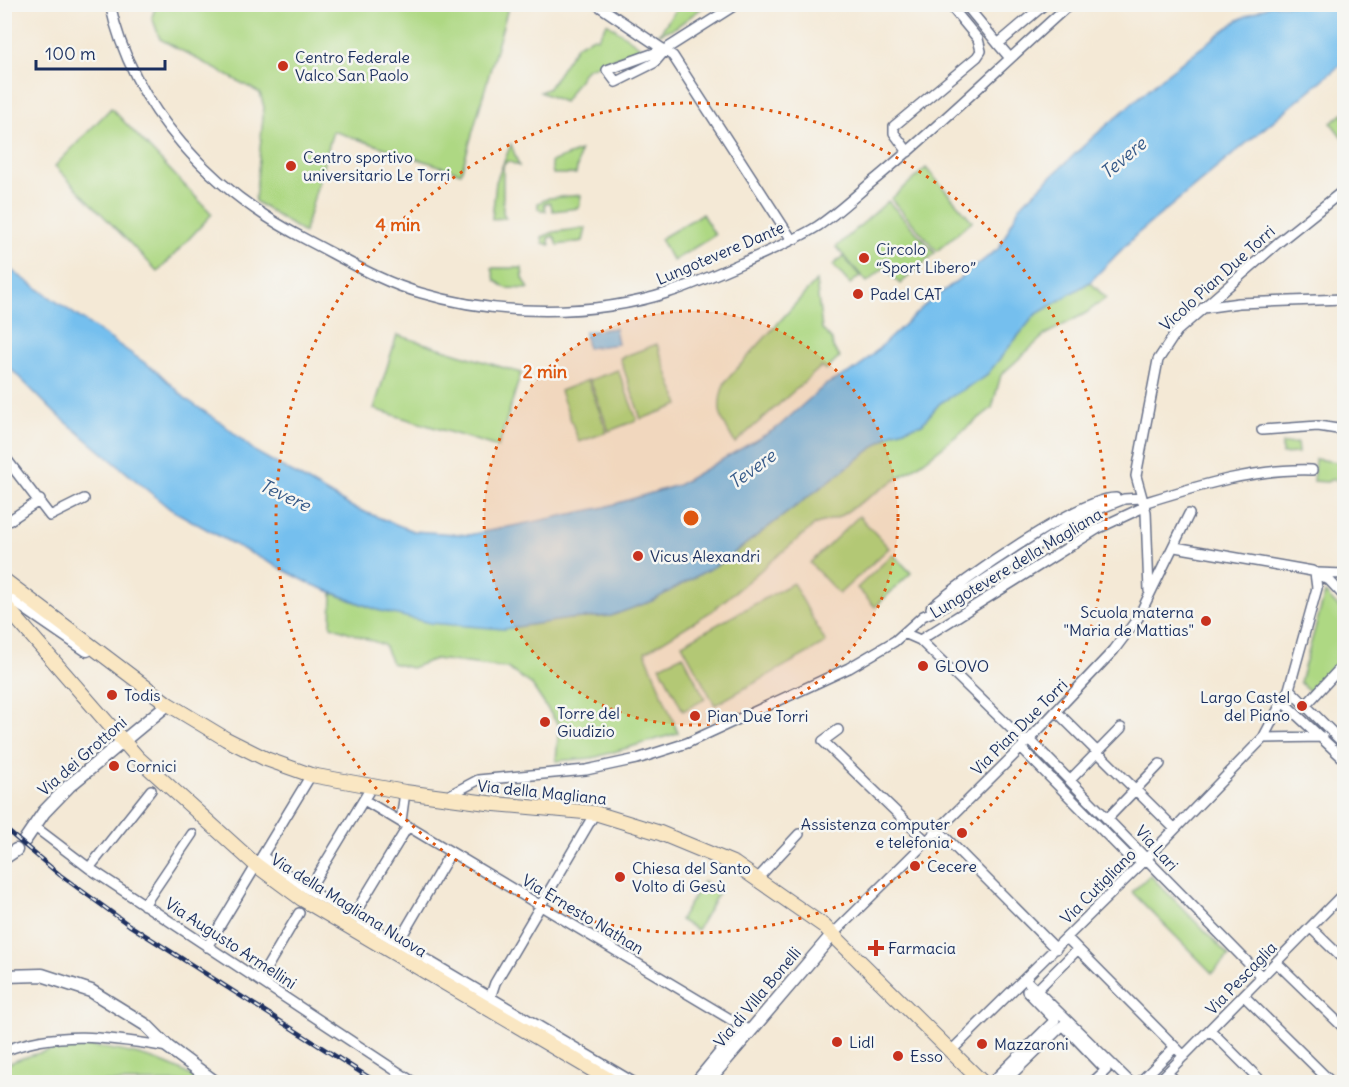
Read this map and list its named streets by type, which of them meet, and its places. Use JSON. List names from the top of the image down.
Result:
{
  "streets": {
    "main road": ["Via della Magliana", "Via della Magliana Nuova"],
    "street": [
      "Lungotevere Dante",
      "Vicolo Pian Due Torri",
      "Lungotevere della Magliana",
      "Via Pian Due Torri",
      "Via dei Grottoni",
      "Via Lari",
      "Via Cutigliano",
      "Via Ernesto Nathan",
      "Via Augusto Armellini",
      "Via Pescaglia",
      "Via di Villa Bonelli"
    ]
  },
  "crossings": [
    ["Vicolo Pian Due Torri", "Lungotevere della Magliana"],
    ["Vicolo Pian Due Torri", "Via Pian Due Torri"],
    ["Lungotevere della Magliana", "Via della Magliana"],
    ["Via Pian Due Torri", "Via della Magliana"],
    ["Via Pian Due Torri", "Via Lari"],
    ["Via Pian Due Torri", "Via di Villa Bonelli"],
    ["Via dei Grottoni", "Via della Magliana"],
    ["Via dei Grottoni", "Via della Magliana Nuova"],
    ["Via dei Grottoni", "Via Augusto Armellini"],
    ["Via della Magliana", "Via Cutigliano"],
    ["Via della Magliana", "Via di Villa Bonelli"],
    ["Via Lari", "Via Cutigliano"],
    ["Via Lari", "Via Pescaglia"],
    ["Via Ernesto Nathan", "Via di Villa Bonelli"]
  ],
  "water": ["Tevere"],
  "places": {
    "other": [
      "Centro Federale Valco San Paolo",
      "Centro sportivo universitario Le Torri",
      "Circolo “Sport Libero”",
      "Padel CAT",
      "Vicus Alexandri",
      "Scuola materna \"Maria de Mattias\"",
      "GLOVO",
      "Todis",
      "Largo Castel del Piano",
      "Pian Due Torri",
      "Torre del Giudizio",
      "Cornici",
      "Assistenza computer e telefonia",
      "Cecere",
      "Chiesa del Santo Volto di Gesù",
      "Lidl",
      "Mazzaroni",
      "Esso"
    ],
    "health": ["Farmacia"]
  },
  "scale_bar": "100 m",
  "rings": ["4 min", "2 min"]
}
